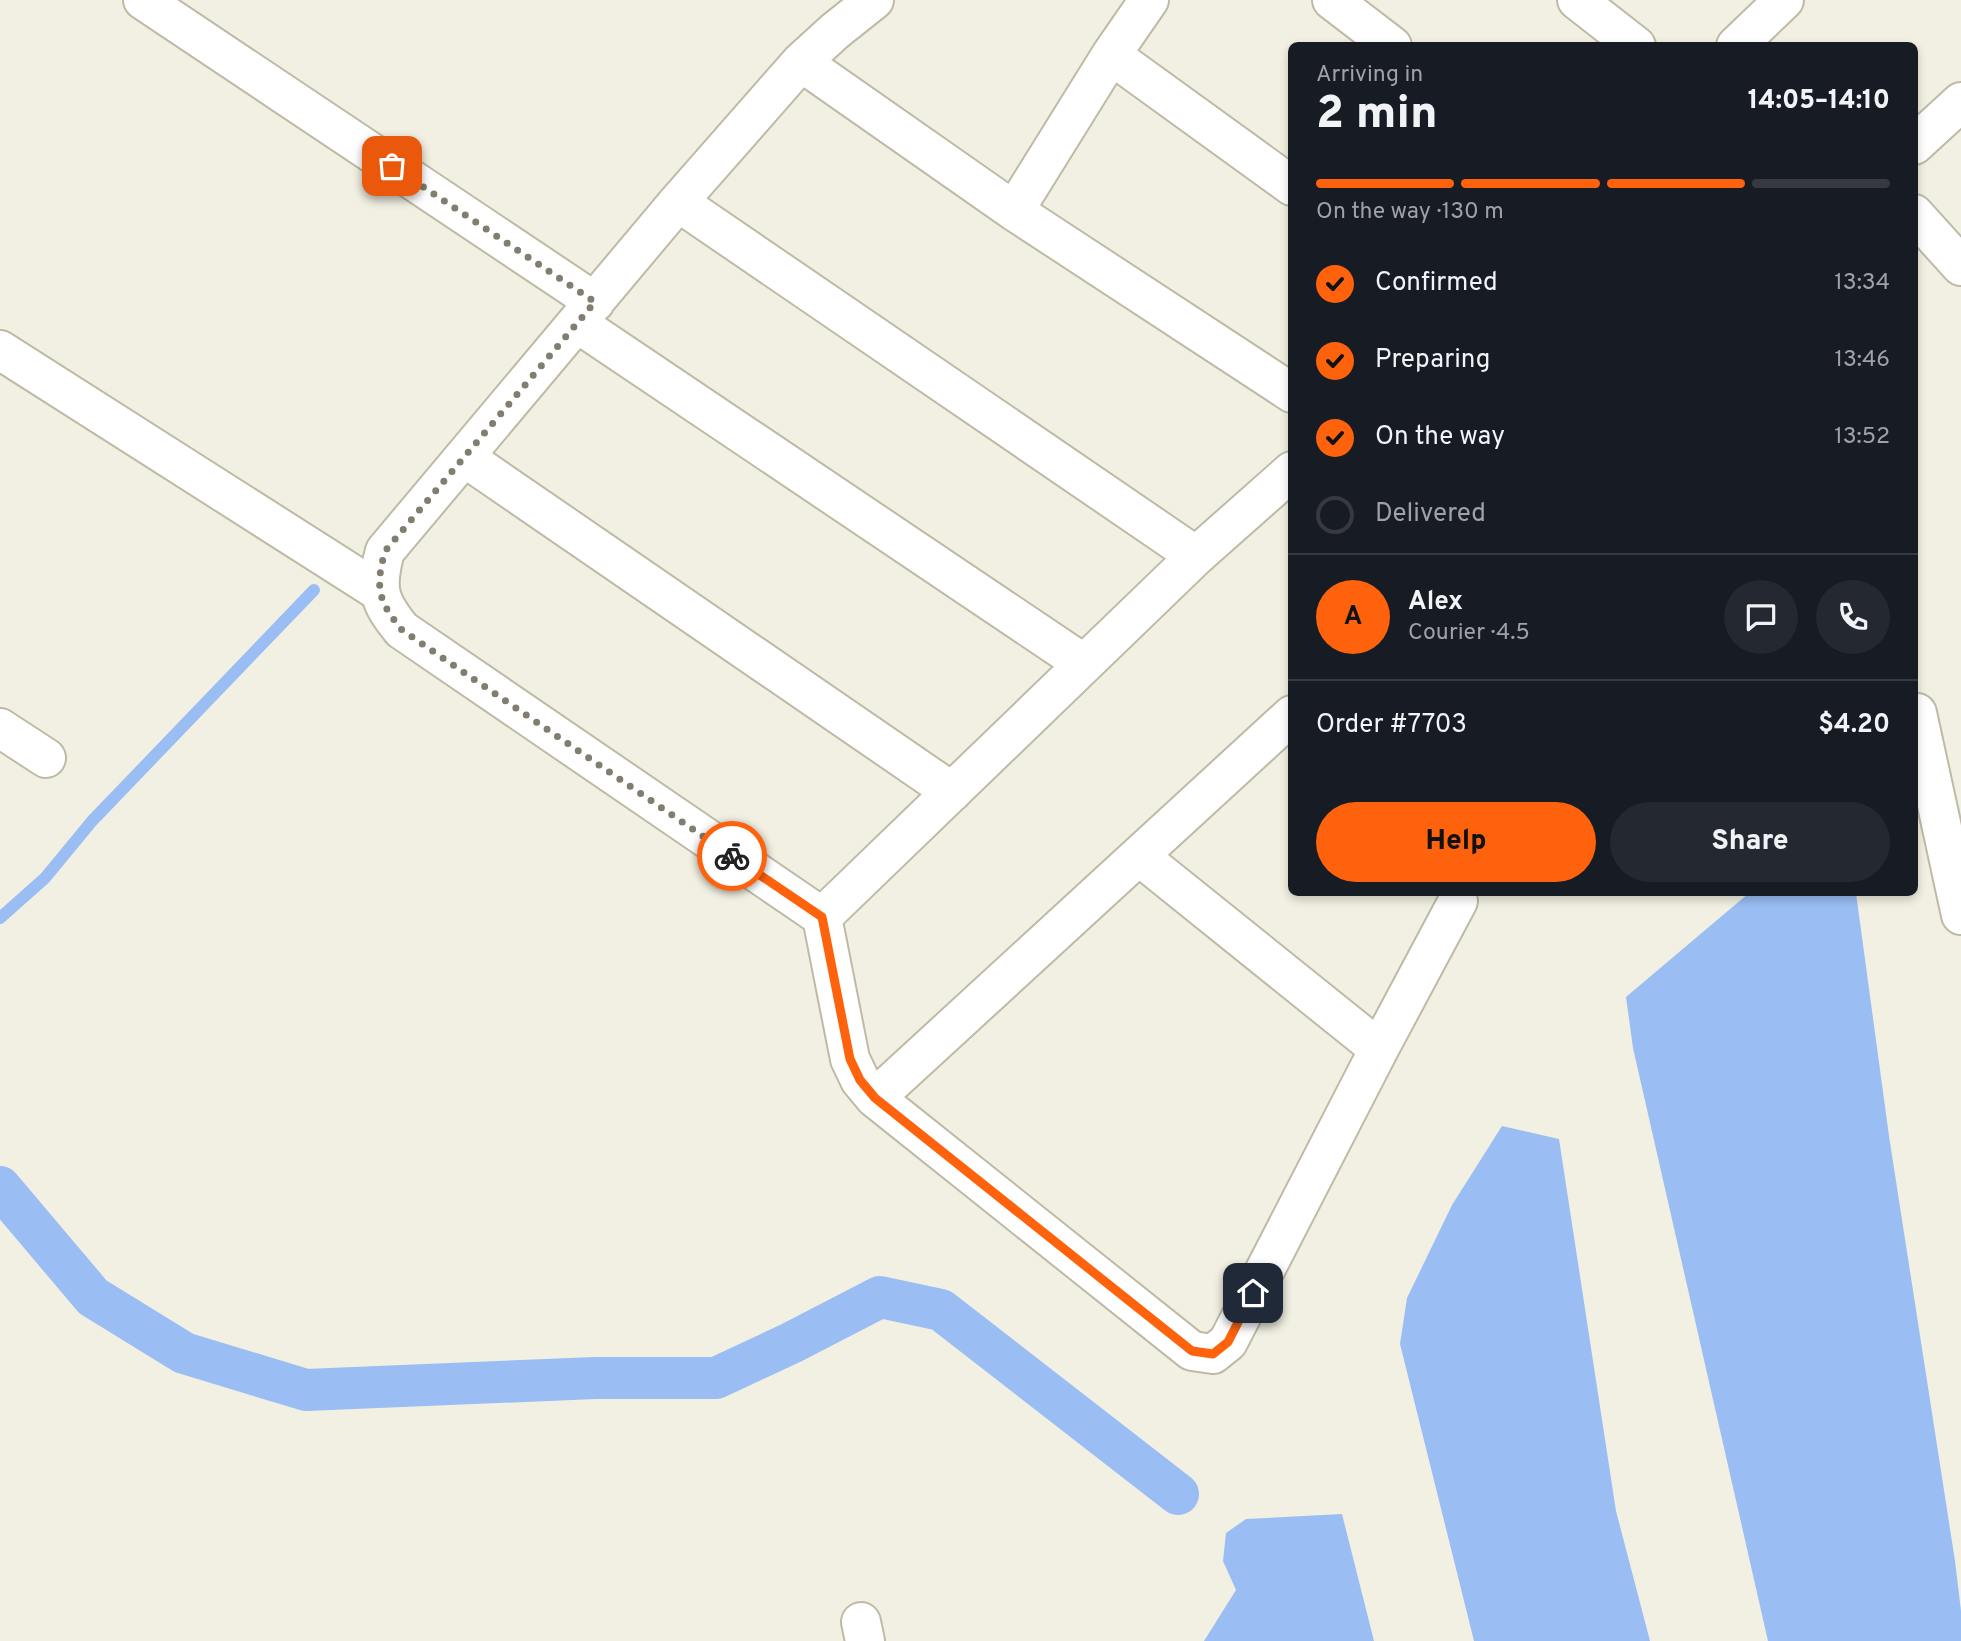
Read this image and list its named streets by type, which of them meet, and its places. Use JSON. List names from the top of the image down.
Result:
{
  "page": {
    "heading": ["2 min", "Arriving in", "14:05–14:10"],
    "panel": [
      "Alex",
      "Courier · 4.5",
      "Order #7703",
      "$4.20"
    ],
    "bar": "On the way · 130 m",
    "list": [
      ["Confirmed", "13:34"],
      ["Preparing", "13:46"],
      ["On the way", "13:52"],
      "Delivered"
    ],
    "round": "A",
    "buttons": ["Help", "Share"]
  }
}
